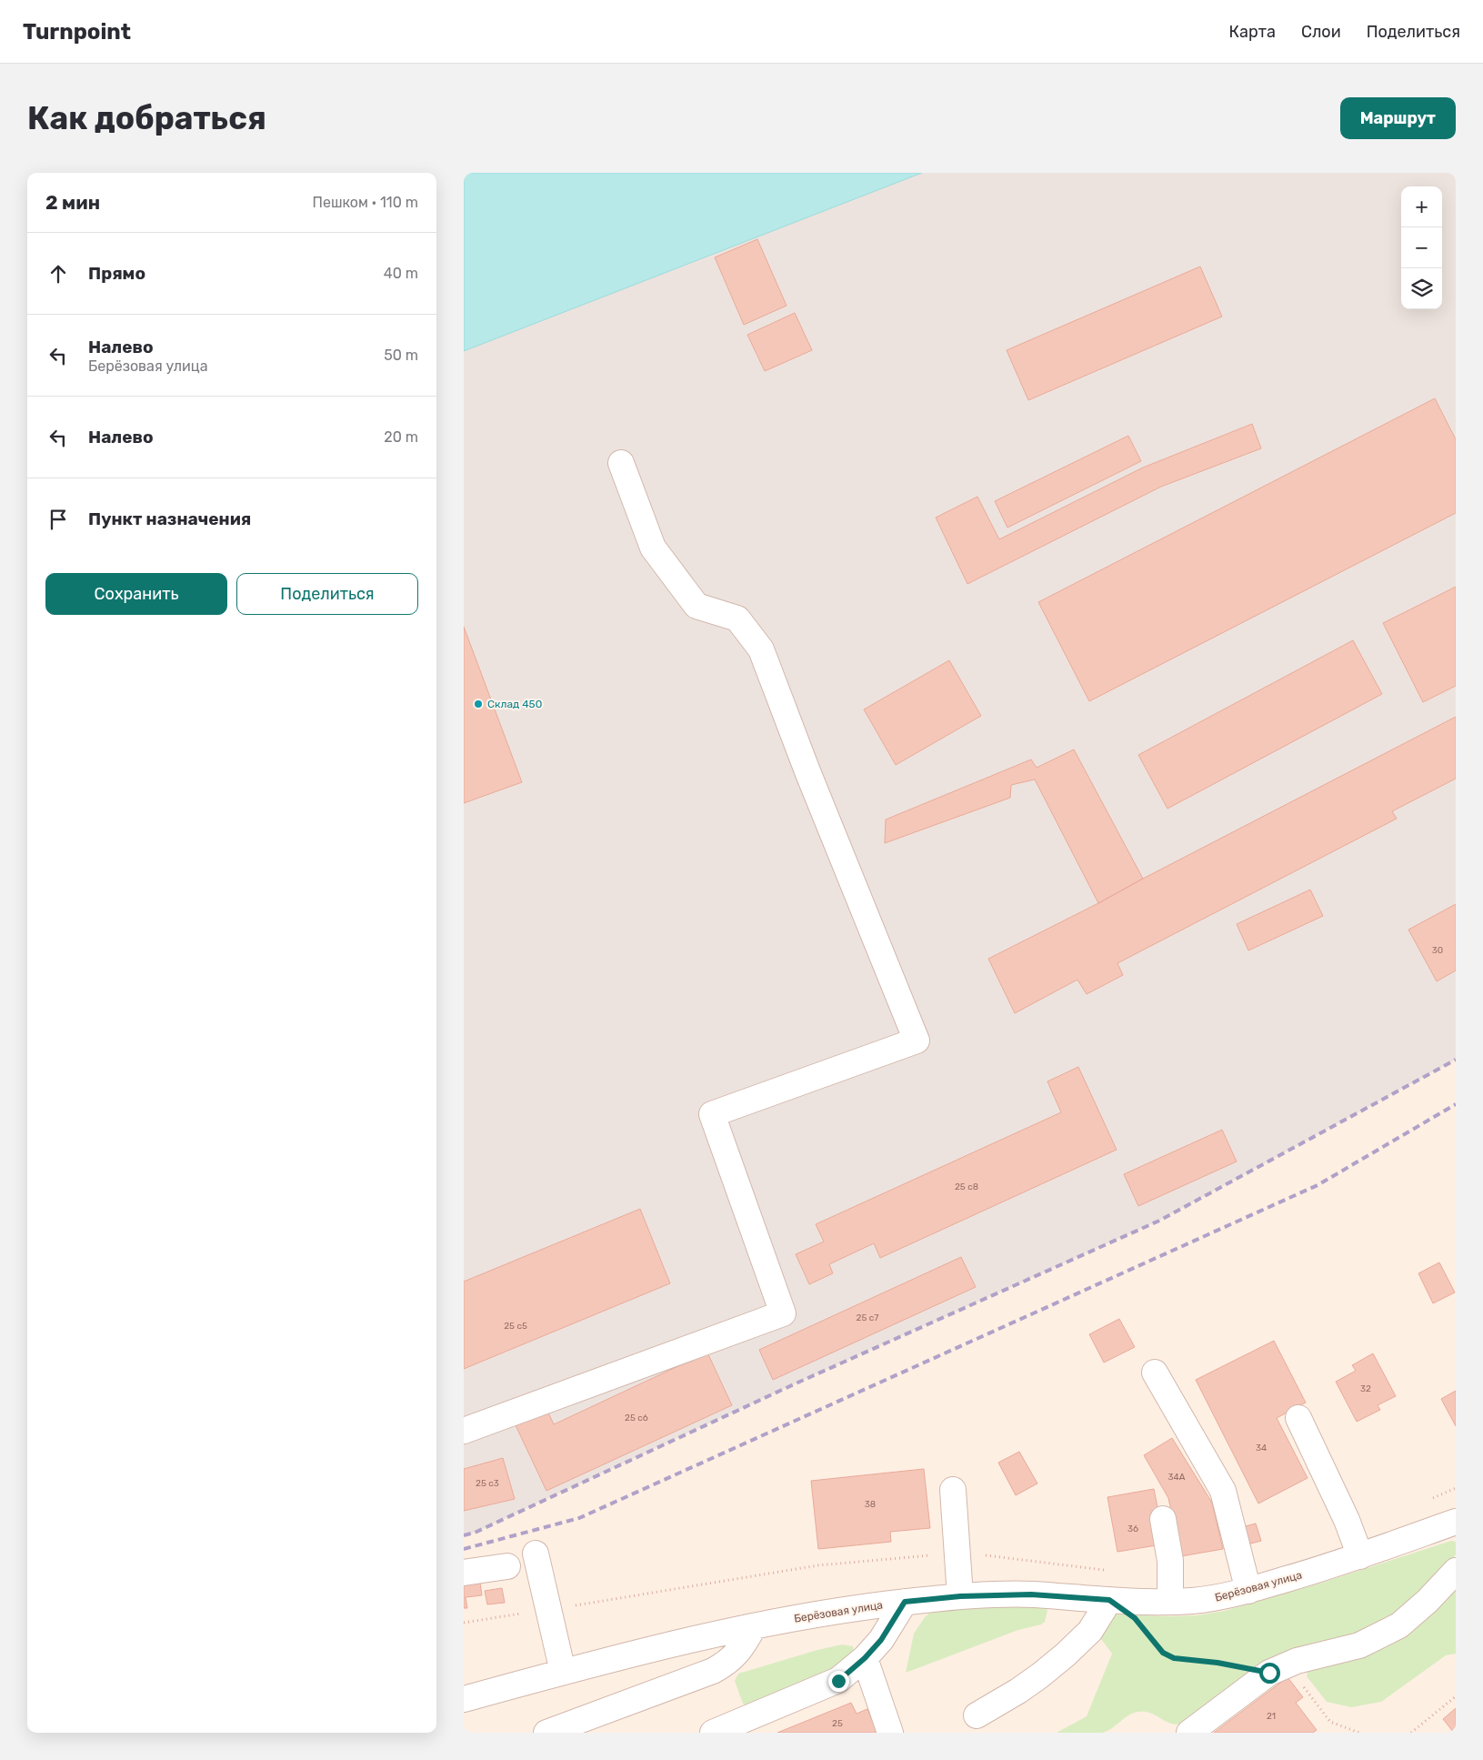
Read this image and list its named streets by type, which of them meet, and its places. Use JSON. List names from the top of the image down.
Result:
{
  "streets": {
    "street": ["Берёзовая улица"]
  },
  "places": ["Склад 450"],
  "house_numbers": [
    "30",
    "25 с8",
    "25 с7",
    "25 с5",
    "32",
    "25 с6",
    "34",
    "34А",
    "25 с3",
    "38",
    "36",
    "21",
    "25"
  ],
  "page": {
    "header": "Turnpoint",
    "nav": ["Карта", "Слои", "Поделиться"],
    "buttons": [
      "Маршрут",
      ["Сохранить", "Поделиться"]
    ],
    "title": "Как добраться",
    "heading": ["2 мин", "Пешком · 110 m"],
    "map_buttons": ["+", "−"],
    "list": [
      ["Прямо", "40 m"],
      ["Налево", "Берёзовая улица", "50 m"],
      ["Налево", "20 m"],
      "Пункт назначения"
    ]
  }
}
